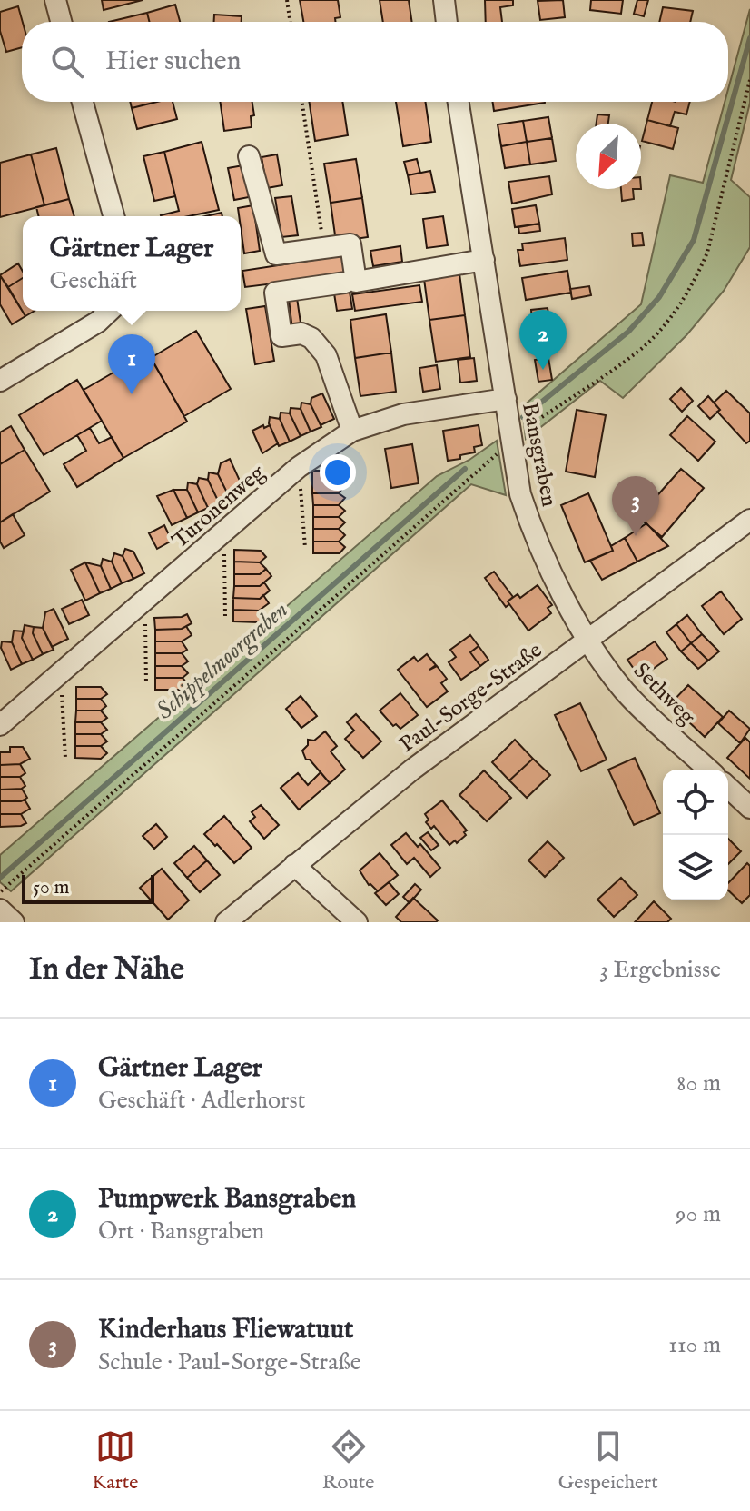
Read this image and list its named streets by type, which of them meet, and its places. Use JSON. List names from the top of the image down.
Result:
{
  "streets": {
    "street": [
      "Bansgraben",
      "Turonenweg",
      "Sethweg",
      "Paul-Sorge-Straße"
    ]
  },
  "crossings": [
    ["Bansgraben", "Turonenweg"],
    ["Bansgraben", "Sethweg"],
    ["Bansgraben", "Paul-Sorge-Straße"],
    ["Sethweg", "Paul-Sorge-Straße"]
  ],
  "water": ["Schippelmoorgraben"],
  "scale_bar": "50 m",
  "north": "bottom left",
  "page": {
    "search": "Hier suchen",
    "popup": ["Gärtner Lager", "Geschäft"],
    "pins": ["2", "1", "3"],
    "scale": "50 m",
    "heading": ["In der Nähe", "3 Ergebnisse"],
    "list": [
      {
        "mark": "1",
        "name": "Gärtner Lager",
        "note": "Geschäft · Adlerhorst",
        "value": "80 m"
      },
      {
        "mark": "2",
        "name": "Pumpwerk Bansgraben",
        "note": "Ort · Bansgraben",
        "value": "90 m"
      },
      {
        "mark": "3",
        "name": "Kinderhaus Fliewatuut",
        "note": "Schule · Paul-Sorge-Straße",
        "value": "110 m"
      }
    ],
    "nav": ["Karte", "Route", "Gespeichert"]
  }
}
